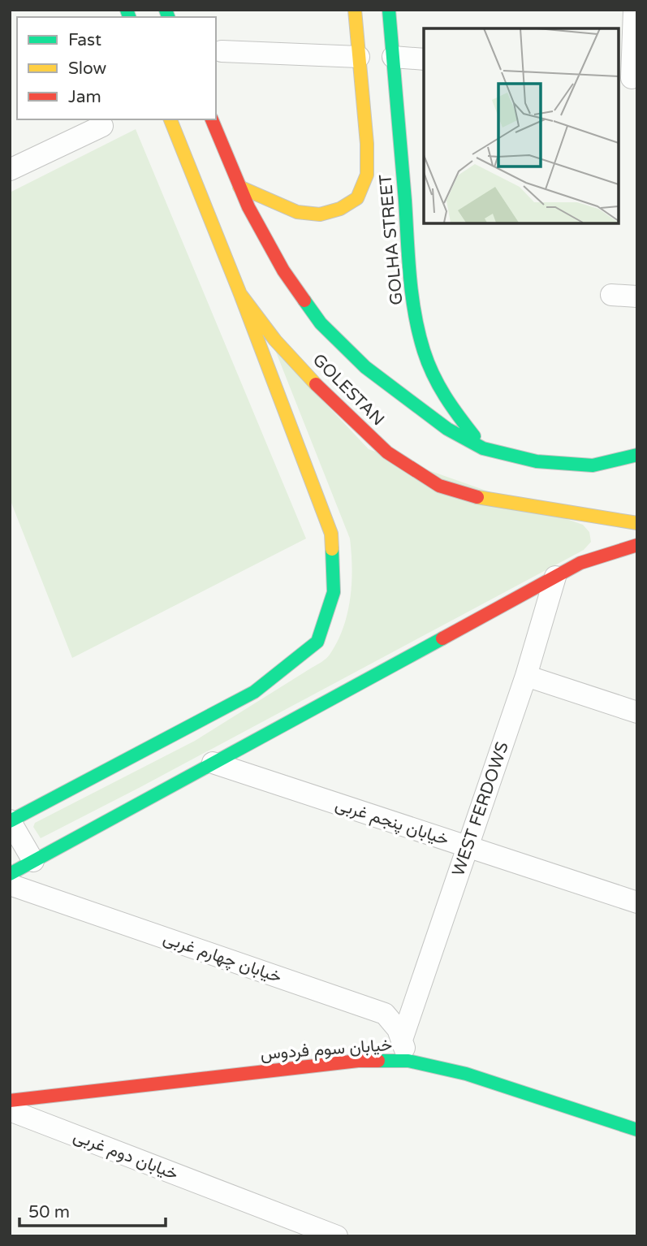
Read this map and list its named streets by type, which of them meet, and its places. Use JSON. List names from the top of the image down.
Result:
{
  "streets": {
    "main road": ["GOLHA STREET", "GOLESTAN", "خیابان سوم فردوس"],
    "street": [
      "WEST FERDOWS",
      "خیابان پنجم غربی",
      "خیابان چهارم غربی",
      "خیابان دوم غربی"
    ]
  },
  "crossings": [
    ["GOLHA STREET", "GOLESTAN"],
    ["WEST FERDOWS", "خیابان پنجم غربی"],
    ["WEST FERDOWS", "خیابان چهارم غربی"],
    ["خیابان چهارم غربی", "خیابان سوم فردوس"]
  ],
  "legend": ["Fast", "Slow", "Jam"],
  "scale_bar": "50 m"
}
